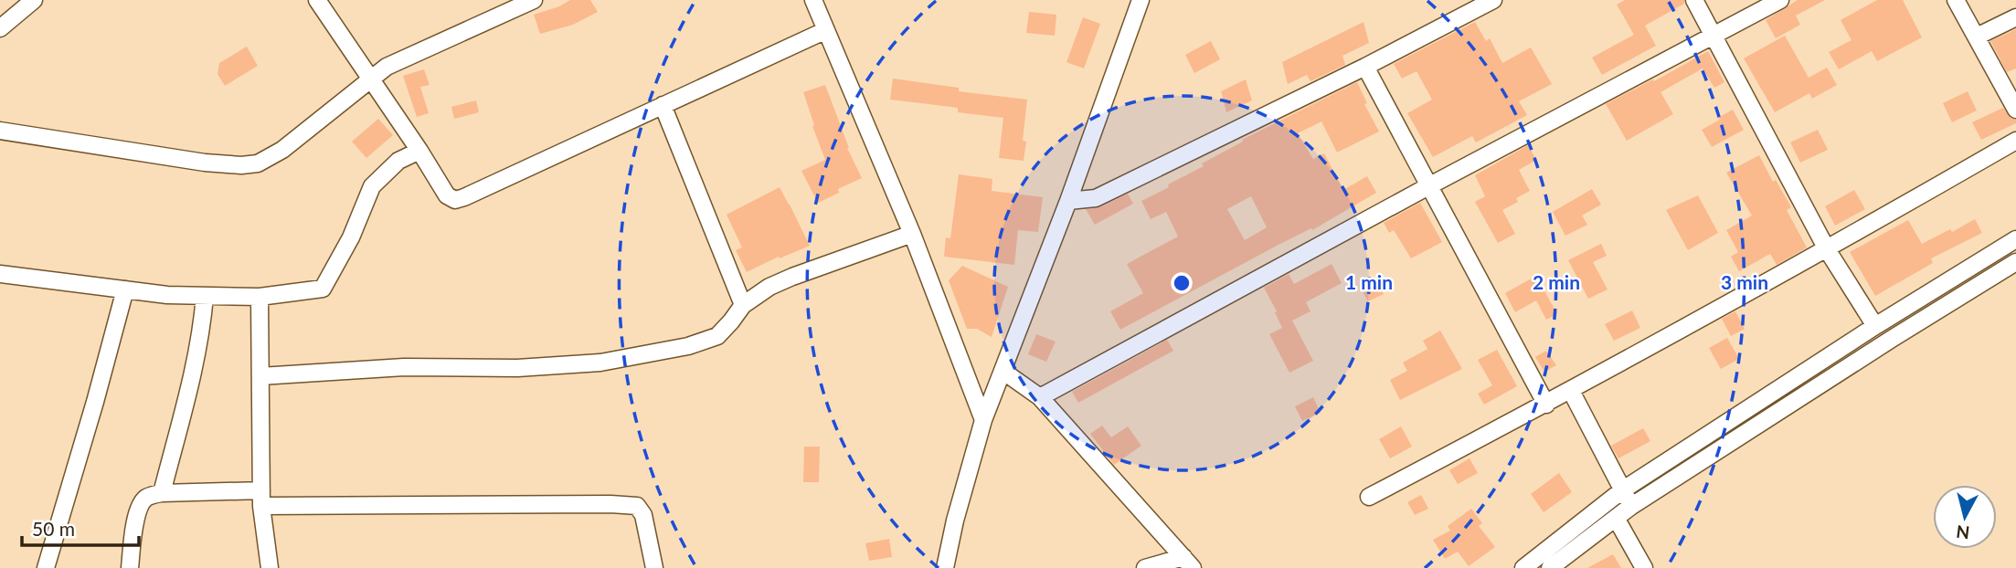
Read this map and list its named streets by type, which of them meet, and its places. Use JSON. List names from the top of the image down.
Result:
{
  "scale_bar": "50 m",
  "north": "bottom",
  "rings": ["1 min", "2 min", "3 min"]
}
